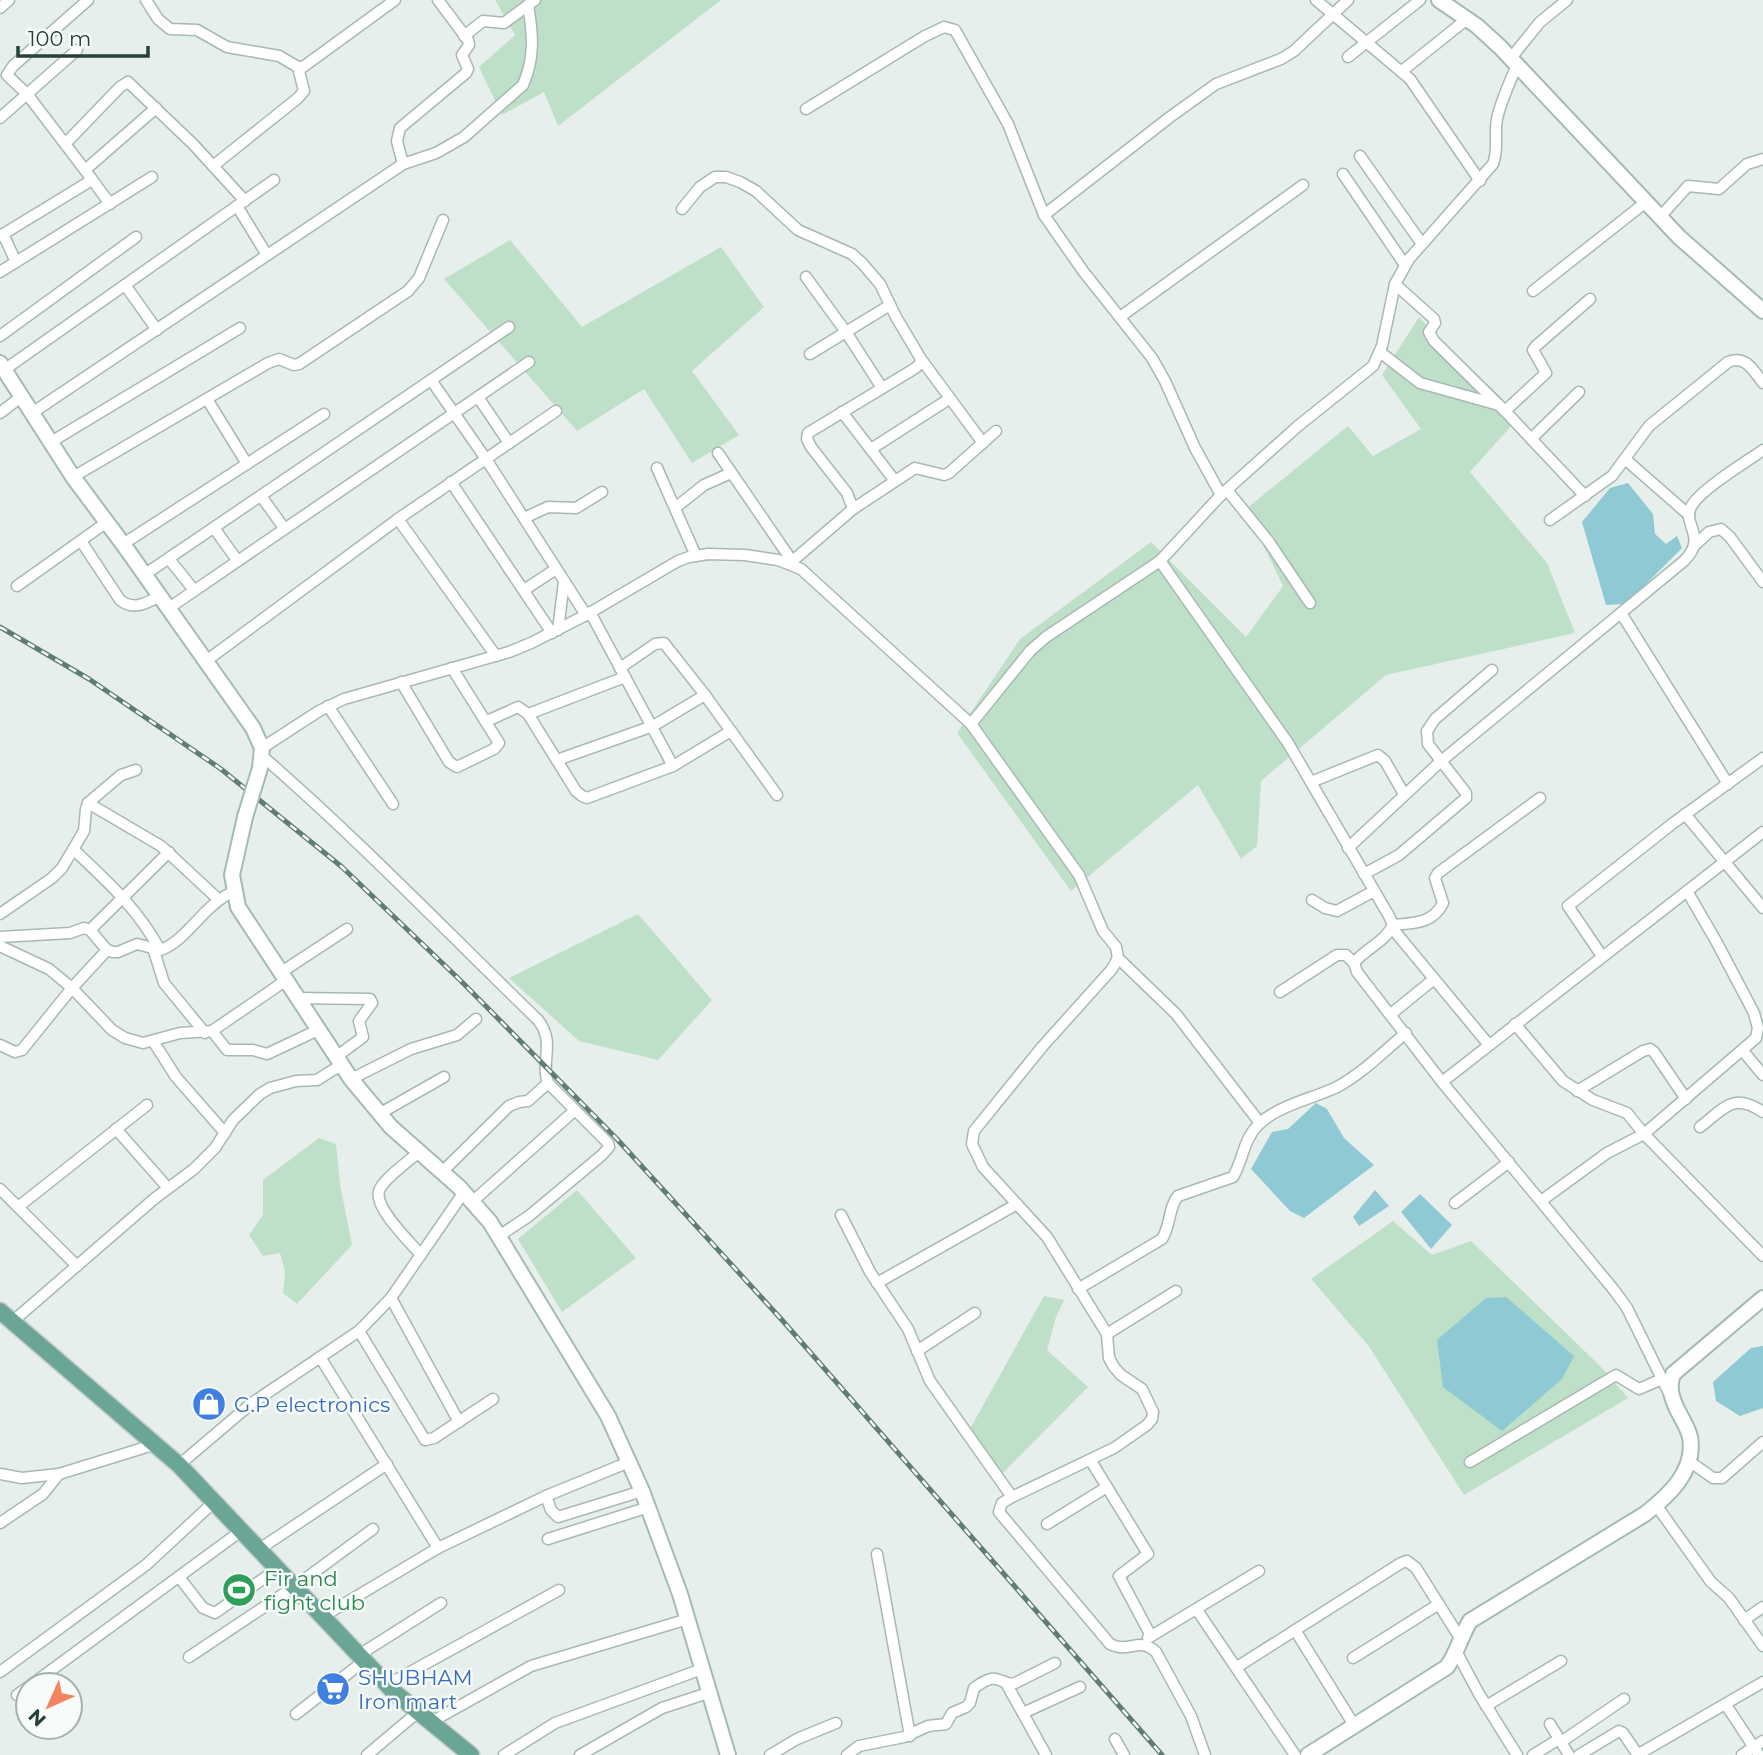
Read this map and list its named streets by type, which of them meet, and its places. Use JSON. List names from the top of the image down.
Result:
{
  "places": {
    "shop": ["G.P electronics"],
    "sports": ["Fir and fight club"],
    "supermarket": ["SHUBHAM Iron mart"]
  },
  "scale_bar": "100 m",
  "north": "bottom left"
}
